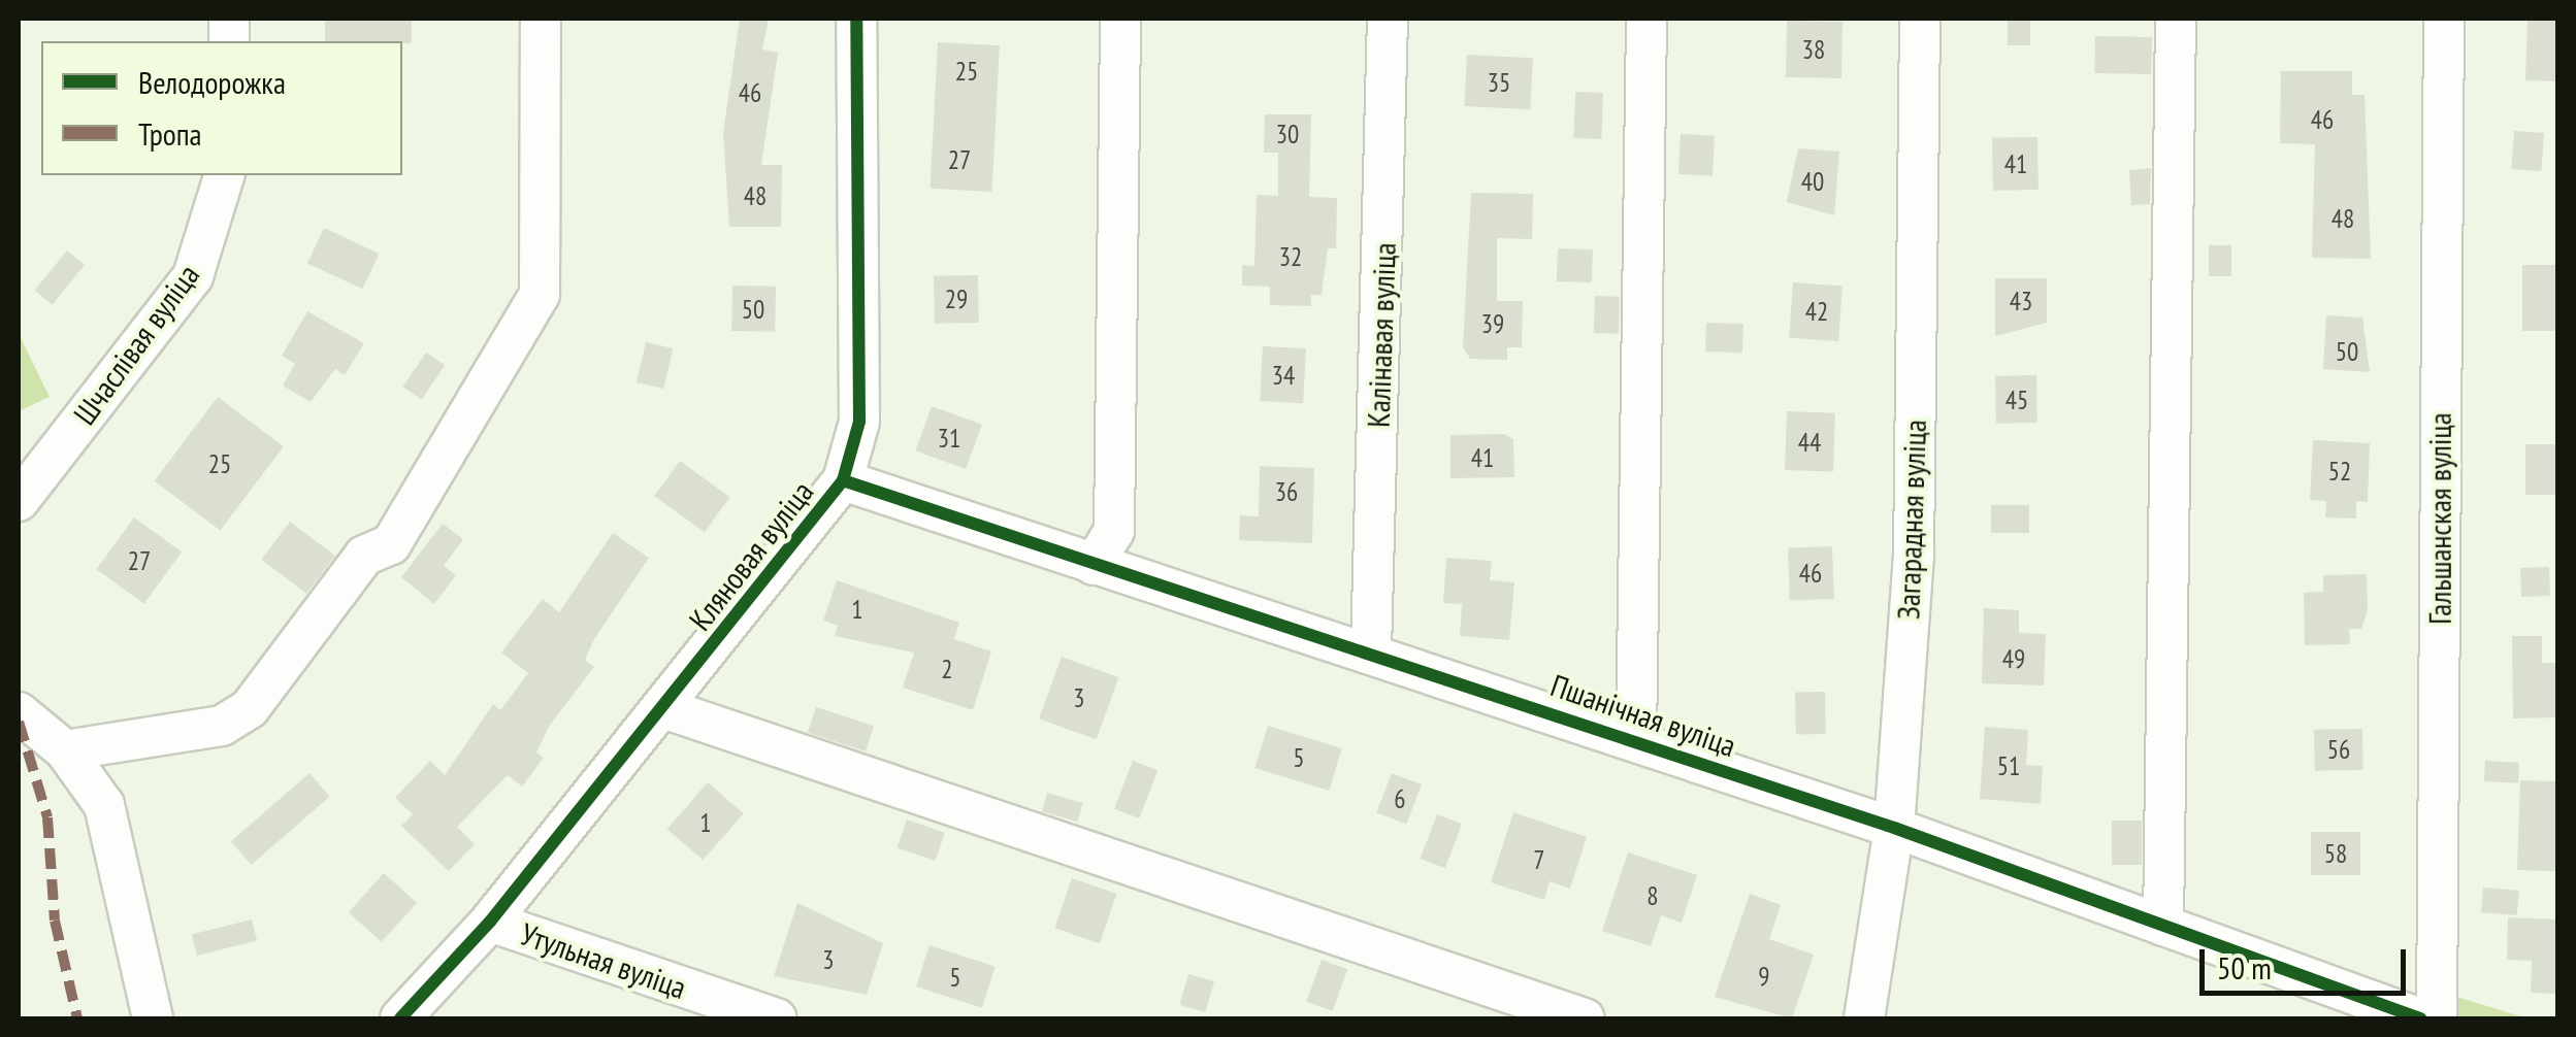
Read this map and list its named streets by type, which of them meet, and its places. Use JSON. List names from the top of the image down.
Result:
{
  "streets": {
    "street": [
      "Калінавая вуліца",
      "Шчаслівая вуліца",
      "Гальшанская вуліца",
      "Загарадная вуліца",
      "Кляновая вуліца",
      "Пшанічная вуліца",
      "Утульная вуліца"
    ]
  },
  "crossings": [
    ["Калінавая вуліца", "Пшанічная вуліца"],
    ["Загарадная вуліца", "Пшанічная вуліца"],
    ["Кляновая вуліца", "Пшанічная вуліца"],
    ["Кляновая вуліца", "Утульная вуліца"]
  ],
  "house_numbers": [
    "38",
    "25",
    "35",
    "46",
    "46",
    "30",
    "27",
    "41",
    "40",
    "48",
    "48",
    "32",
    "29",
    "43",
    "50",
    "42",
    "39",
    "50",
    "34",
    "45",
    "31",
    "44",
    "41",
    "25",
    "52",
    "36",
    "27",
    "46",
    "1",
    "49",
    "2",
    "3",
    "56",
    "5",
    "51",
    "6",
    "1",
    "58",
    "7",
    "8",
    "3",
    "9",
    "5"
  ],
  "legend": ["Велодорожка", "Тропа"],
  "scale_bar": "50 m"
}
